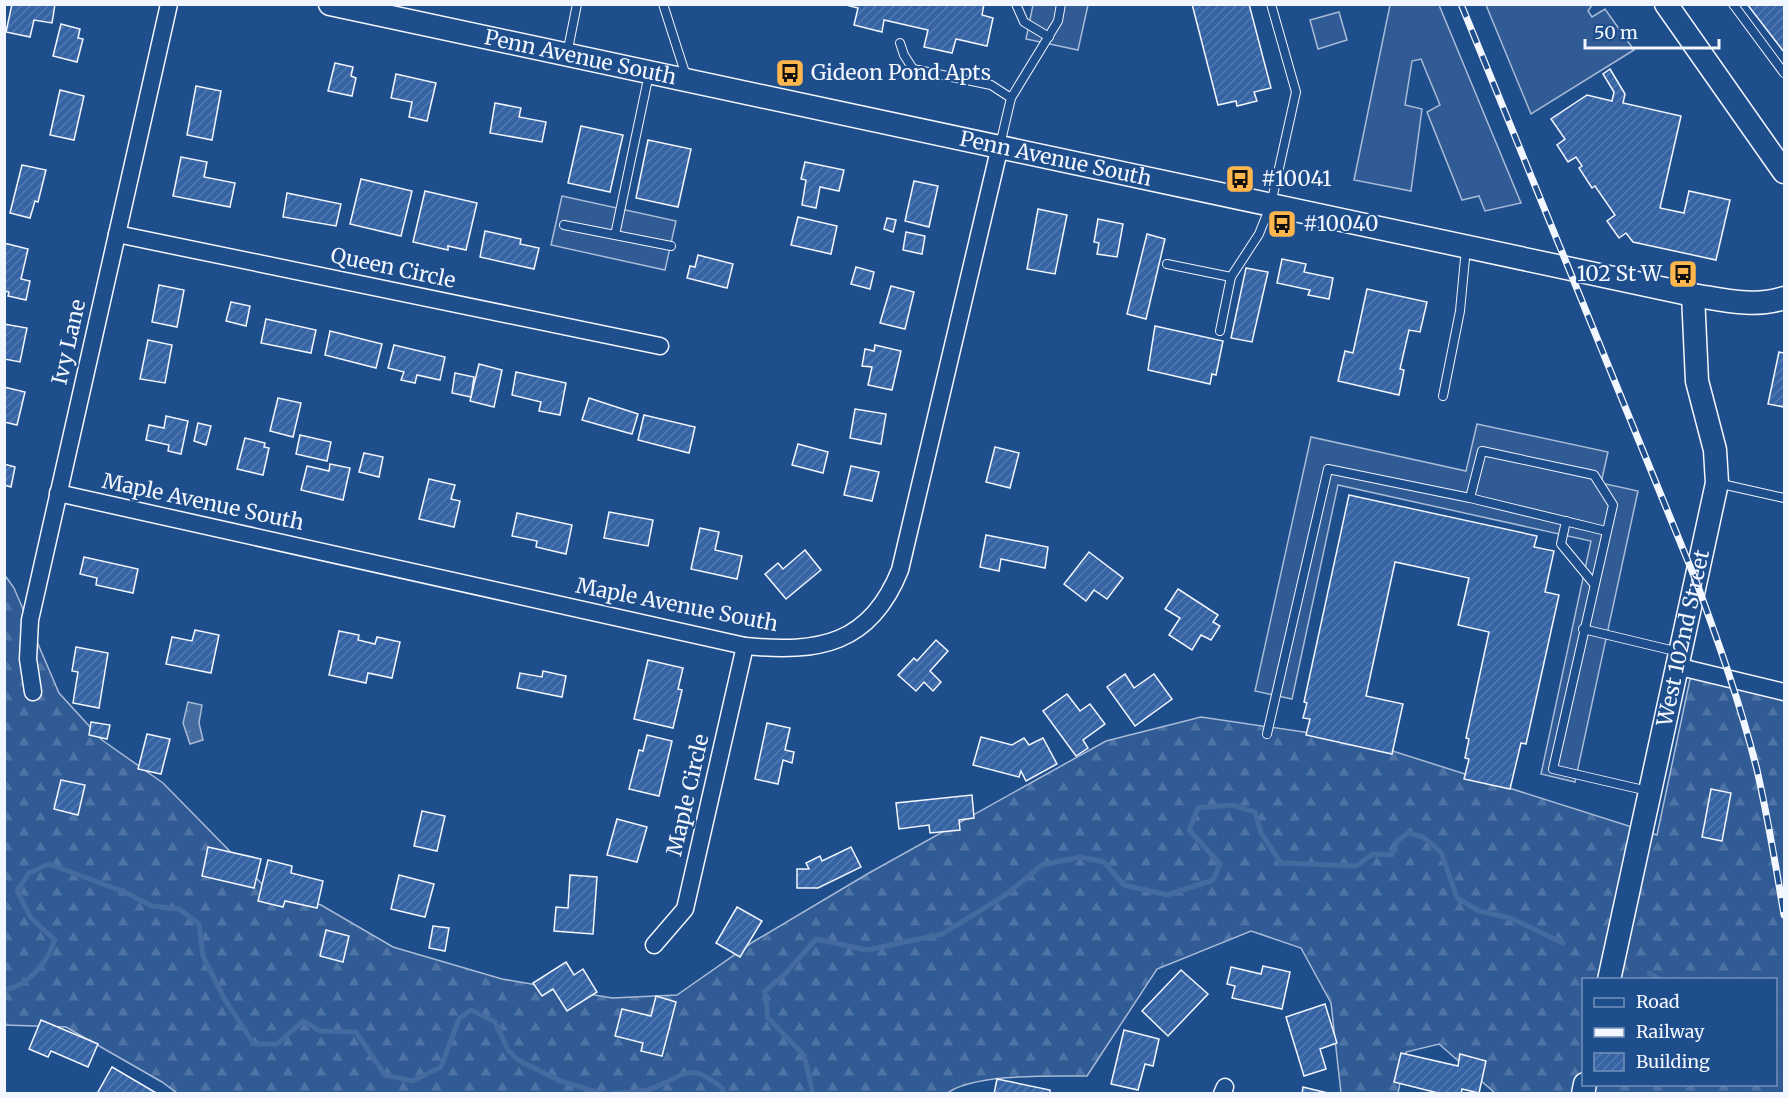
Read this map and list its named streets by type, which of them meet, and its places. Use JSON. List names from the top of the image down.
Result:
{
  "streets": {
    "main road": ["Penn Avenue South", "West 102nd Street"],
    "street": [
      "Queen Circle",
      "Ivy Lane",
      "Maple Avenue South",
      "Maple Circle"
    ]
  },
  "crossings": [
    ["Penn Avenue South", "Maple Avenue South"],
    ["Penn Avenue South", "West 102nd Street"],
    ["Queen Circle", "Ivy Lane"],
    ["Ivy Lane", "Maple Avenue South"],
    ["Maple Avenue South", "Maple Circle"]
  ],
  "places": {
    "bus stop": [
      "Gideon Pond Apts",
      "#10041",
      "#10040",
      "102 St W"
    ]
  },
  "legend": ["Road", "Railway", "Building"],
  "scale_bar": "50 m"
}
